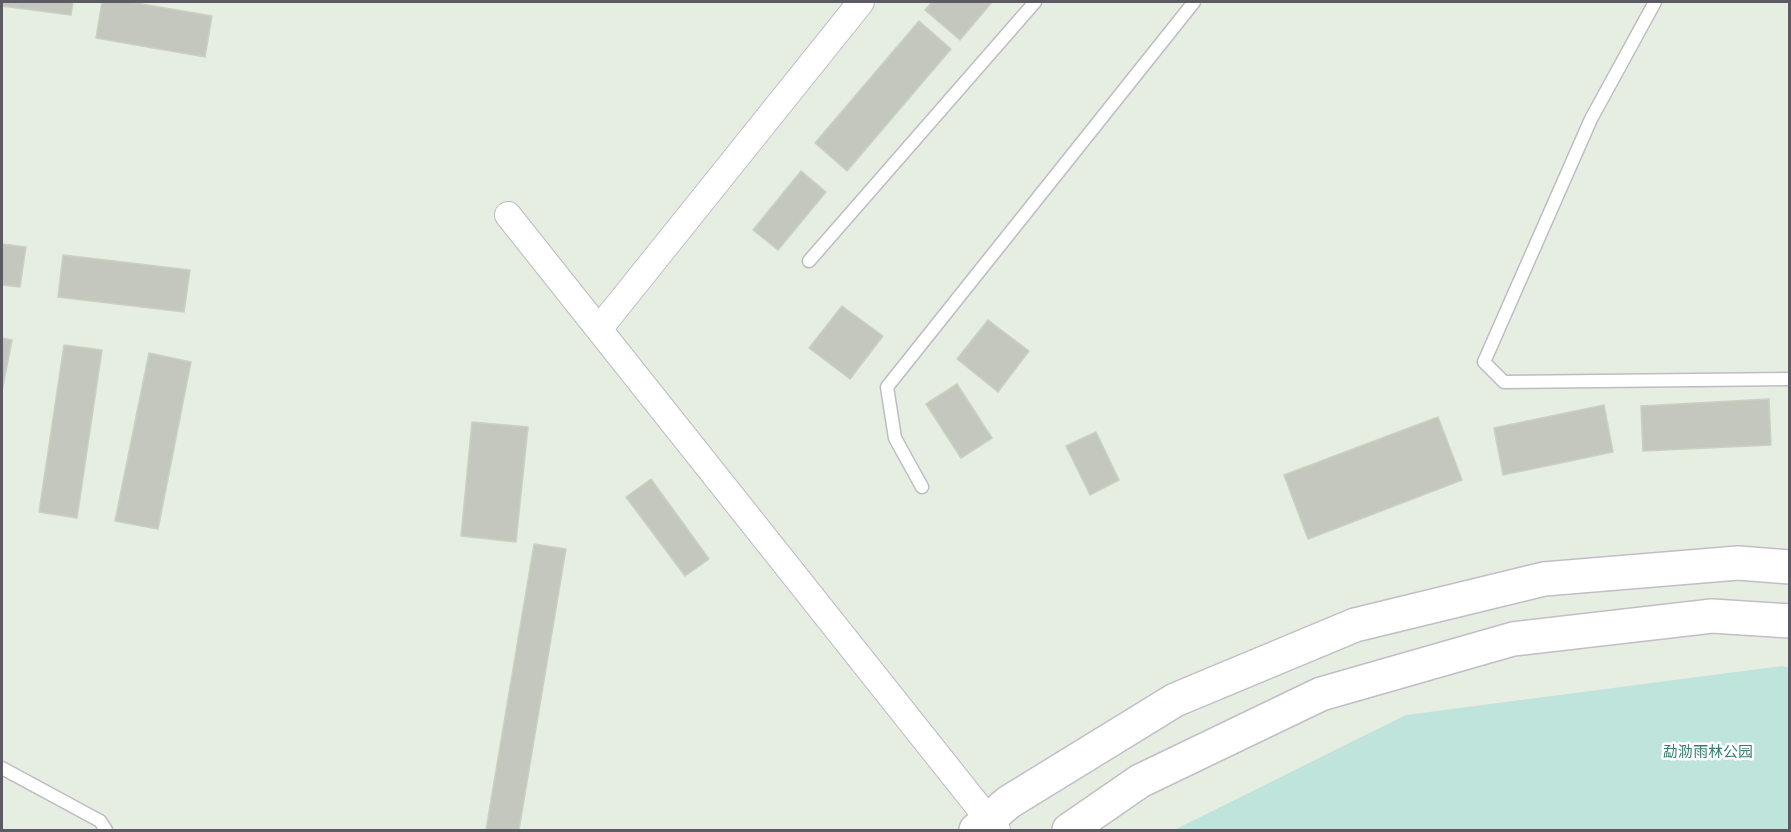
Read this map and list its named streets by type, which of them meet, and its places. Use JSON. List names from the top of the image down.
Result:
{
  "parks": ["勐泐雨林公园"]
}
